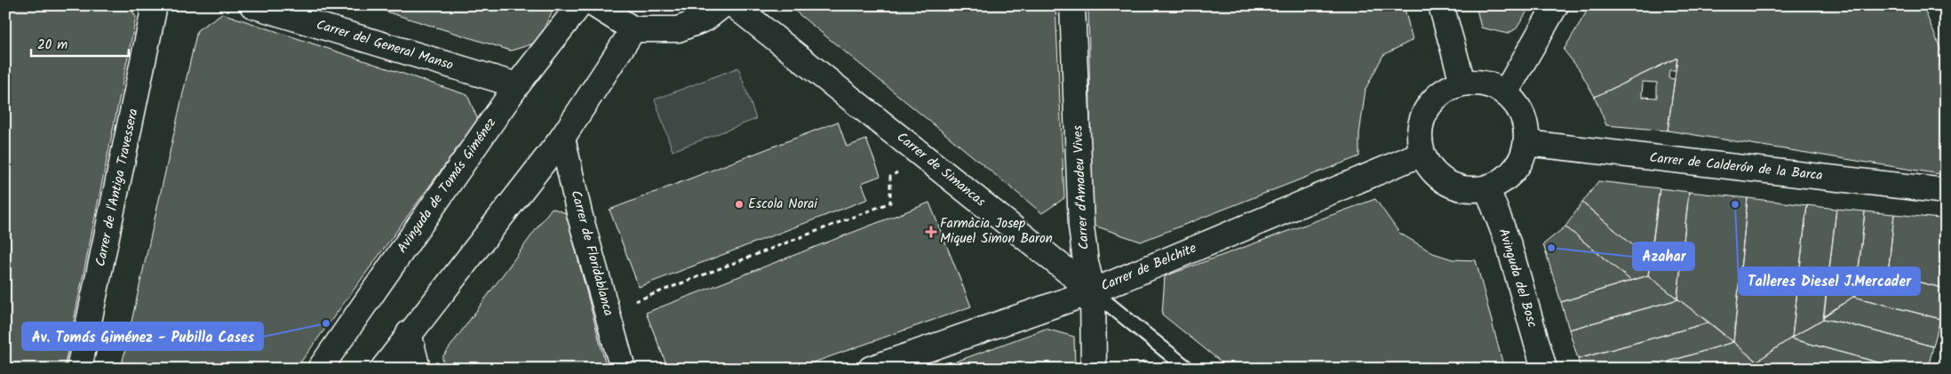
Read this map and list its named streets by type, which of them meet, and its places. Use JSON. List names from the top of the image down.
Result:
{
  "streets": {
    "street": [
      "Carrer del General Manso",
      "Carrer de Calderón de la Barca",
      "Carrer de Simancas",
      "Avinguda de Tomás Giménez",
      "Carrer de l'Antiga Travessera",
      "Carrer d'Amadeu Vives",
      "Carrer de Floridablanca",
      "Carrer de Belchite",
      "Avinguda del Bosc"
    ]
  },
  "crossings": [
    ["Carrer del General Manso", "Avinguda de Tomás Giménez"],
    ["Carrer de Calderón de la Barca", "Carrer de Belchite"],
    ["Carrer de Calderón de la Barca", "Avinguda del Bosc"],
    ["Carrer de Simancas", "Carrer d'Amadeu Vives"],
    ["Carrer de Simancas", "Carrer de Belchite"],
    ["Carrer d'Amadeu Vives", "Carrer de Belchite"],
    ["Carrer de Belchite", "Avinguda del Bosc"]
  ],
  "places": {
    "other": [
      "Escola Norai",
      "Talleres Diesel J.Mercader",
      "Azahar",
      "Av. Tomás Giménez - Pubilla Cases"
    ],
    "health": ["Farmàcia Josep Miquel Simon Baron"]
  },
  "scale_bar": "20 m"
}
